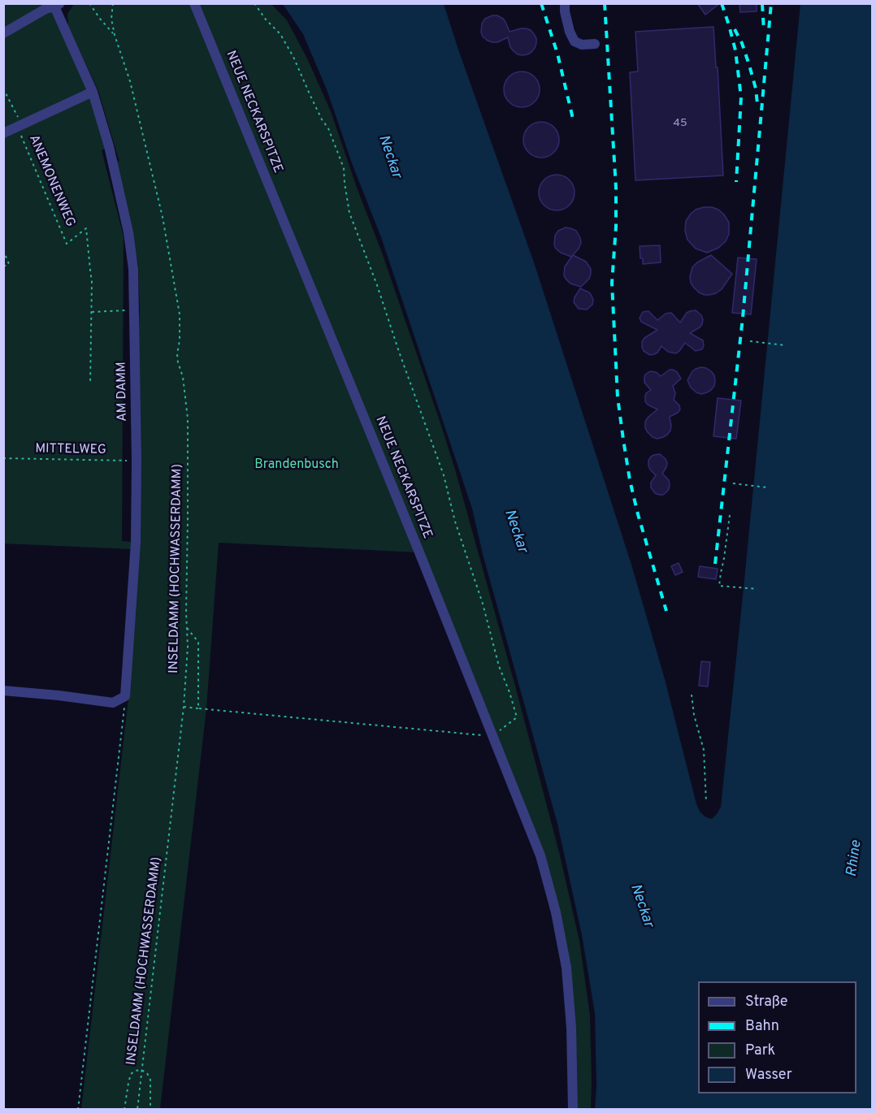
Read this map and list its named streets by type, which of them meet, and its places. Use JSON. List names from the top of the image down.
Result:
{
  "streets": {
    "street": ["NEUE NECKARSPITZE", "AM DAMM"],
    "path": ["ANEMONENWEG", "MITTELWEG", "INSELDAMM (HOCHWASSERDAMM)"]
  },
  "crossings": [
    ["AM DAMM", "MITTELWEG"]
  ],
  "water": ["Neckar", "Rhine"],
  "parks": ["Brandenbusch"],
  "house_numbers": ["45"],
  "legend": [
    "Straße",
    "Bahn",
    "Park",
    "Wasser"
  ]
}
